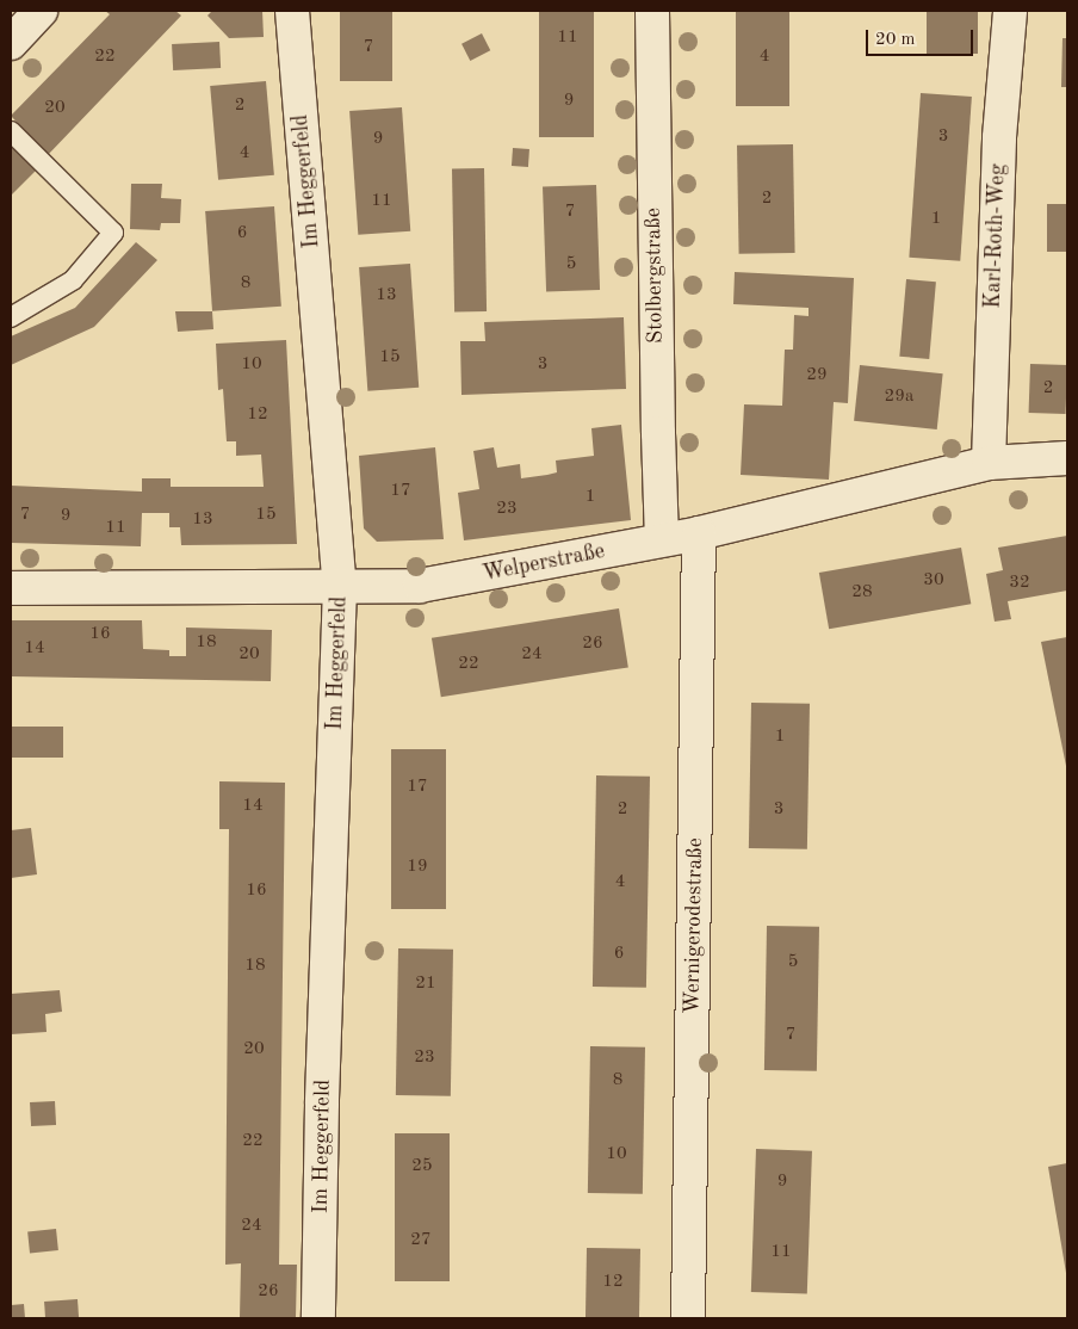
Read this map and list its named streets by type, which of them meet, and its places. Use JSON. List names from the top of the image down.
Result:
{
  "streets": {
    "street": [
      "Im Heggerfeld",
      "Karl-Roth-Weg",
      "Stolbergstraße",
      "Welperstraße",
      "Wernigerodestraße"
    ]
  },
  "crossings": [
    ["Im Heggerfeld", "Welperstraße"],
    ["Karl-Roth-Weg", "Welperstraße"],
    ["Stolbergstraße", "Welperstraße"],
    ["Welperstraße", "Wernigerodestraße"]
  ],
  "house_numbers": [
    "11",
    "7",
    "22",
    "4",
    "9",
    "2",
    "20",
    "3",
    "9",
    "4",
    "2",
    "11",
    "7",
    "1",
    "6",
    "5",
    "8",
    "13",
    "15",
    "10",
    "3",
    "29",
    "2",
    "29a",
    "12",
    "17",
    "1",
    "23",
    "7",
    "15",
    "9",
    "13",
    "11",
    "30",
    "32",
    "28",
    "16",
    "18",
    "26",
    "14",
    "20",
    "24",
    "22",
    "1",
    "17",
    "14",
    "2",
    "3",
    "19",
    "4",
    "16",
    "6",
    "5",
    "18",
    "21",
    "7",
    "20",
    "23",
    "8",
    "22",
    "10",
    "25",
    "9",
    "24",
    "27",
    "11",
    "12",
    "26"
  ],
  "scale_bar": "20 m"
}
